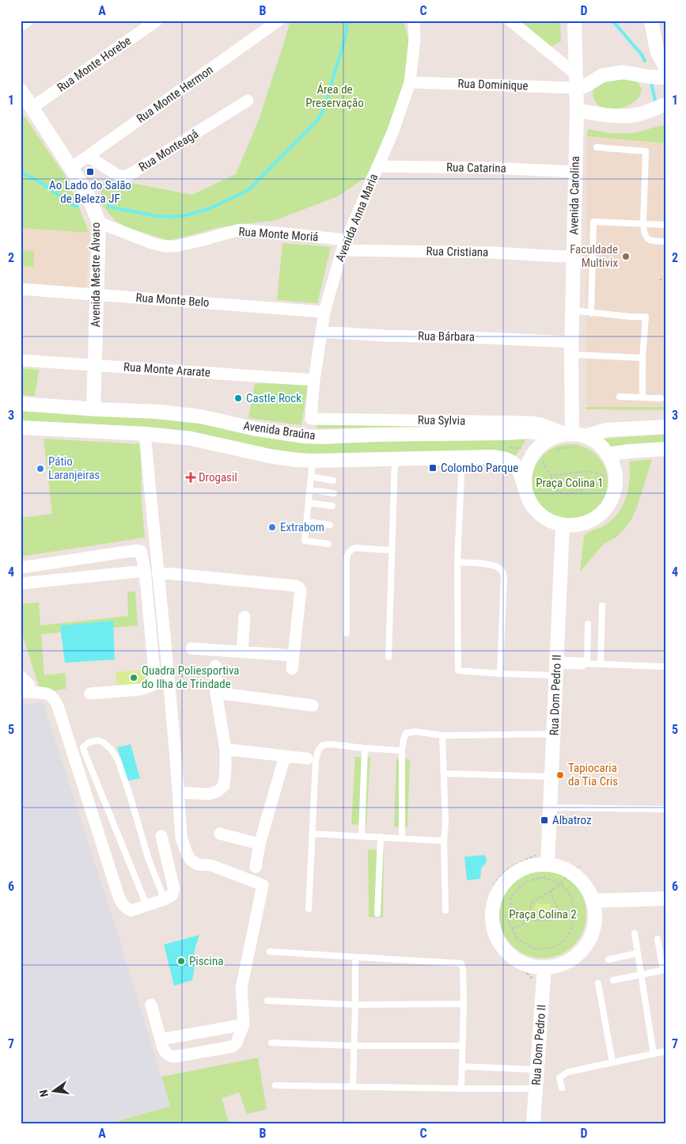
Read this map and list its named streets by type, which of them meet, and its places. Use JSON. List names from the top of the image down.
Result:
{
  "streets": {
    "street": [
      "Rua Monte Horebe",
      "Rua Dominique",
      "Rua Monte Hermon",
      "Rua Monteagá",
      "Rua Catarina",
      "Avenida Carolina",
      "Avenida Anna Maria",
      "Rua Monte Moriá",
      "Rua Cristiana",
      "Avenida Mestre Álvaro",
      "Rua Monte Belo",
      "Rua Bárbara",
      "Rua Monte Ararate",
      "Rua Sylvia",
      "Avenida Braúna",
      "Rua Dom Pedro II"
    ]
  },
  "crossings": [
    ["Rua Monte Horebe", "Avenida Mestre Álvaro"],
    ["Rua Dominique", "Avenida Carolina"],
    ["Rua Dominique", "Avenida Anna Maria"],
    ["Rua Monte Hermon", "Rua Monteagá"],
    ["Rua Monte Hermon", "Avenida Mestre Álvaro"],
    ["Rua Catarina", "Avenida Carolina"],
    ["Rua Catarina", "Avenida Anna Maria"],
    ["Avenida Carolina", "Rua Cristiana"],
    ["Avenida Carolina", "Rua Bárbara"],
    ["Avenida Carolina", "Rua Sylvia"],
    ["Avenida Carolina", "Avenida Braúna"],
    ["Avenida Anna Maria", "Rua Monte Moriá"],
    ["Avenida Anna Maria", "Rua Cristiana"],
    ["Avenida Anna Maria", "Rua Monte Belo"],
    ["Avenida Anna Maria", "Rua Bárbara"],
    ["Avenida Anna Maria", "Rua Monte Ararate"],
    ["Avenida Anna Maria", "Rua Sylvia"],
    ["Rua Monte Moriá", "Rua Cristiana"],
    ["Rua Monte Moriá", "Avenida Mestre Álvaro"],
    ["Avenida Mestre Álvaro", "Rua Monte Belo"],
    ["Avenida Mestre Álvaro", "Rua Monte Ararate"],
    ["Avenida Mestre Álvaro", "Avenida Braúna"],
    ["Rua Sylvia", "Avenida Braúna"],
    ["Avenida Braúna", "Rua Dom Pedro II"]
  ],
  "parks": ["Área de Preservação", "Praça Colina 1", "Praça Colina 2"],
  "places": {
    "transit": ["Ao Lado do Salão de Beleza JF", "Colombo Parque", "Albatroz"],
    "other": [
      "Faculdade Multivix",
      "Castle Rock",
      "Pátio Laranjeiras",
      "Extrabom",
      "Quadra Poliesportiva do Ilha de Trindade",
      "Tapiocaria da Tia Cris",
      "Piscina"
    ],
    "health": ["Drogasil"]
  },
  "north": "left",
  "grid": {
    "columns": [
      "A",
      "B",
      "C",
      "D"
    ],
    "rows": [
      "1",
      "2",
      "3",
      "4",
      "5",
      "6",
      "7"
    ]
  }
}
